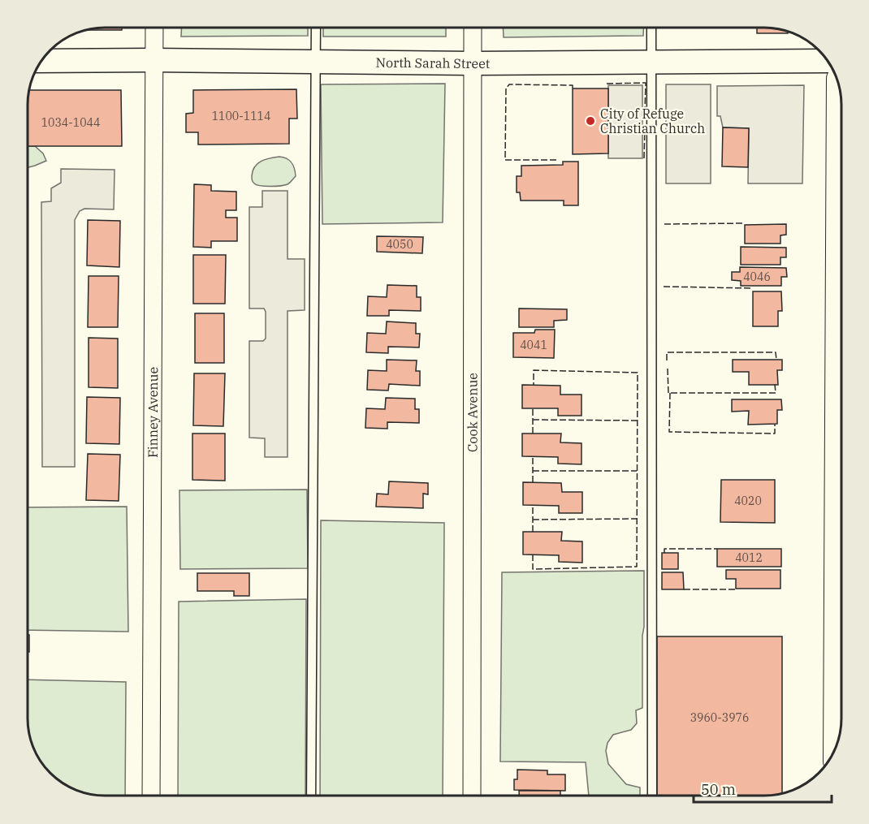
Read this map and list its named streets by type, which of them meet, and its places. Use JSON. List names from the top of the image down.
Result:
{
  "streets": {
    "street": ["North Sarah Street", "Finney Avenue", "Cook Avenue"]
  },
  "crossings": [
    ["North Sarah Street", "Finney Avenue"],
    ["North Sarah Street", "Cook Avenue"]
  ],
  "places": ["City of Refuge Christian Church"],
  "house_numbers": [
    "1100-1114",
    "1034-1044",
    "4050",
    "4046",
    "4041",
    "4020",
    "4012",
    "3960-3976"
  ],
  "scale_bar": "50 m"
}
